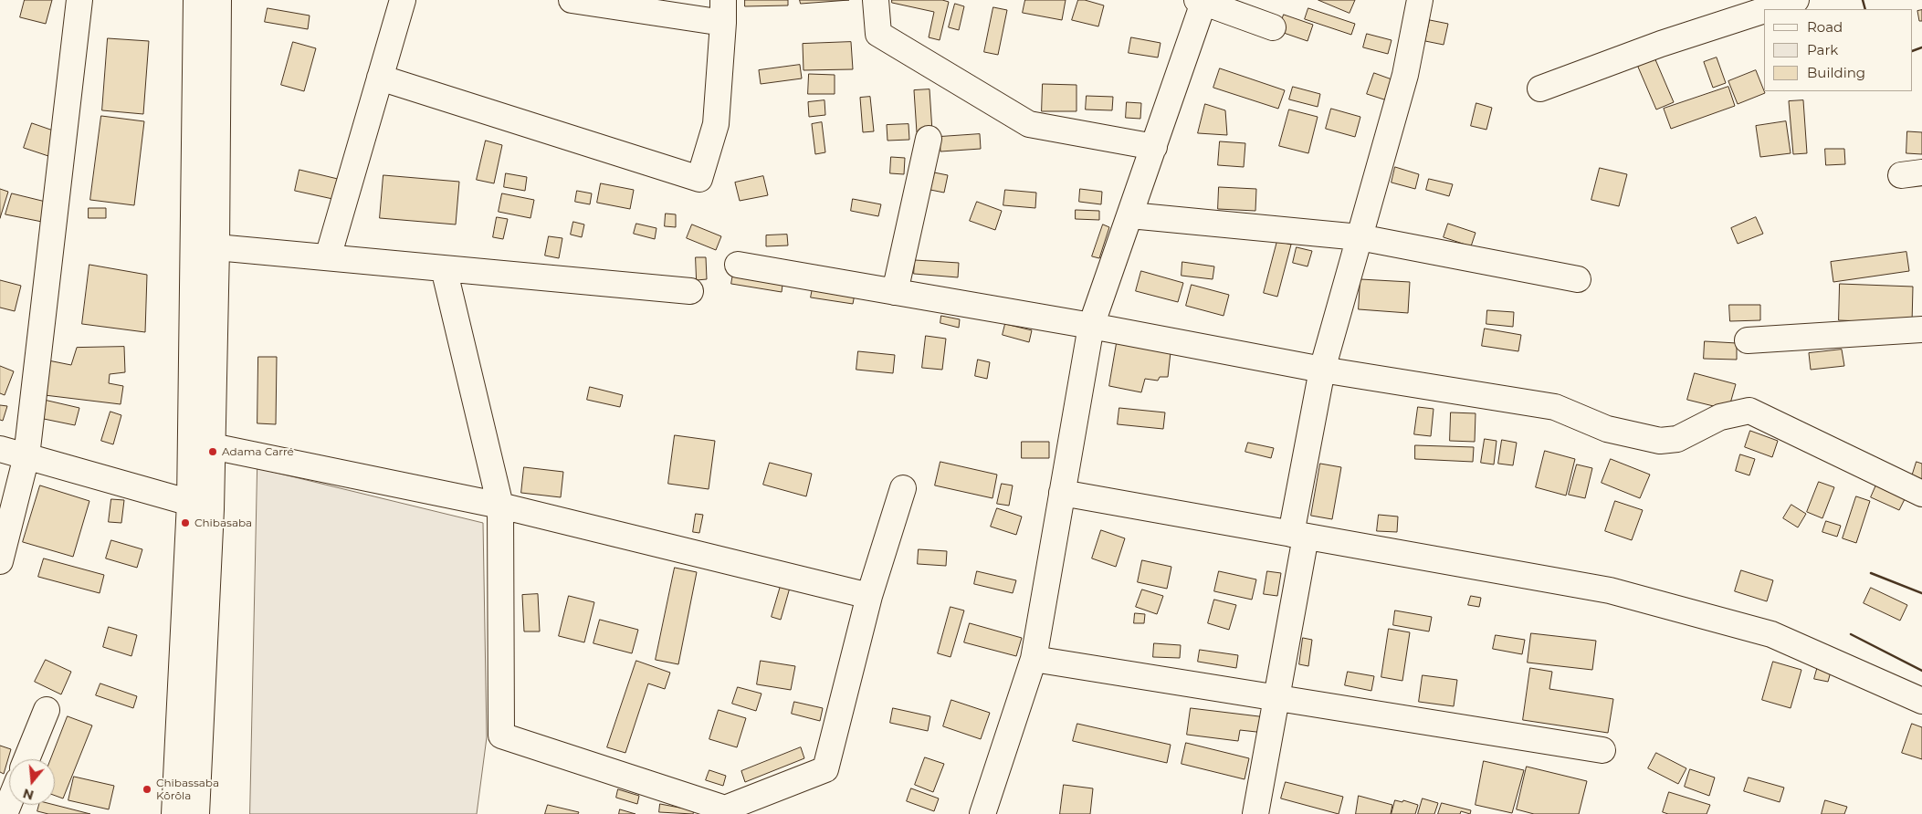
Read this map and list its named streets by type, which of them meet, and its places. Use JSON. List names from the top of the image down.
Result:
{
  "places": ["Adama Carré", "Chibasaba", "Chibassaba Kôrôla"],
  "legend": ["Road", "Park", "Building"],
  "north": "bottom"
}
